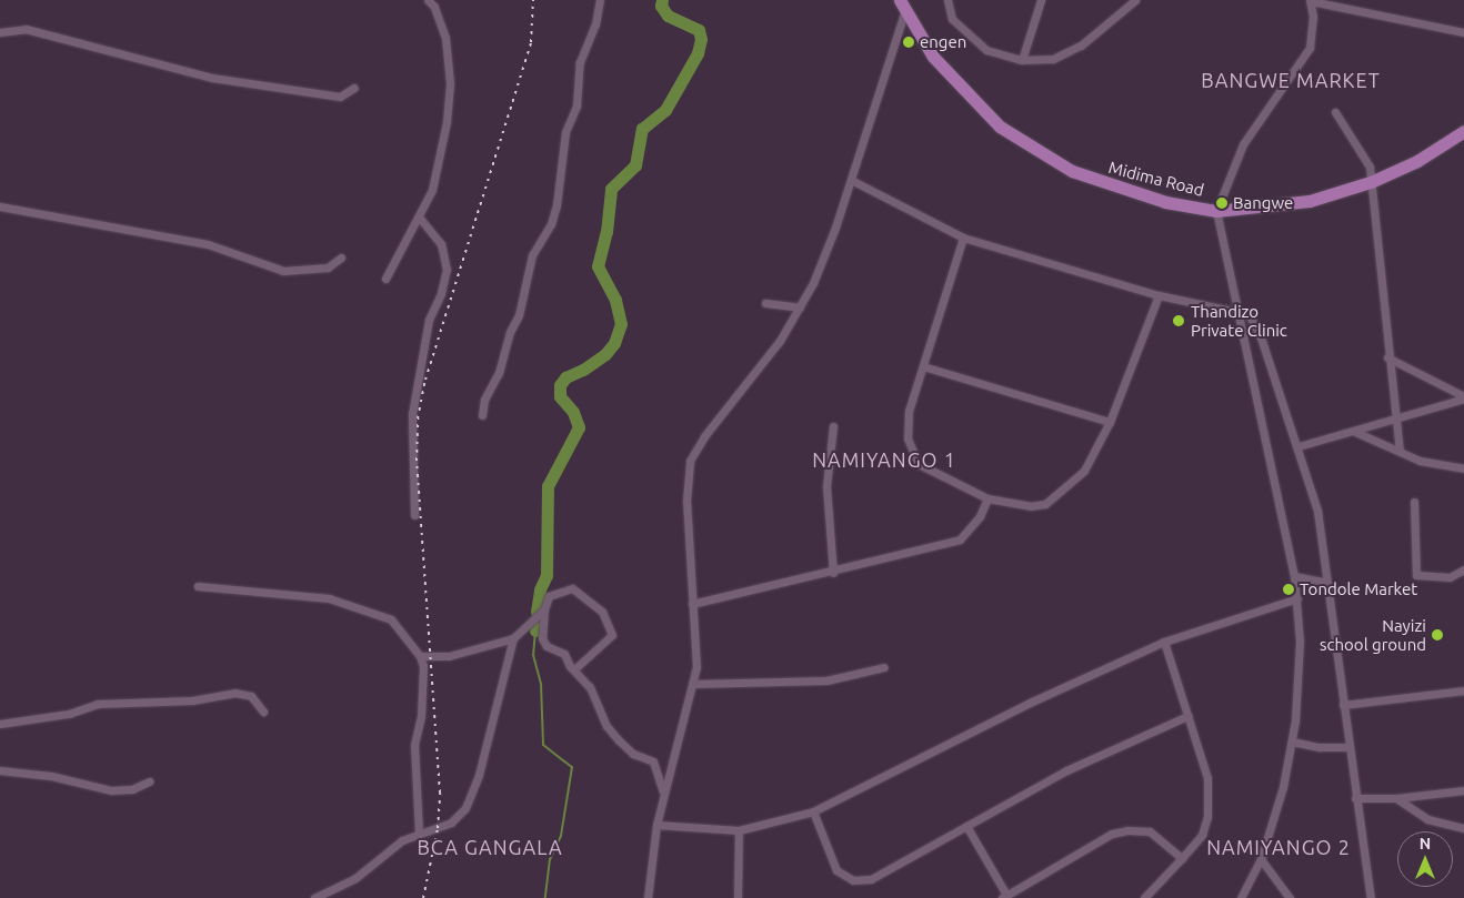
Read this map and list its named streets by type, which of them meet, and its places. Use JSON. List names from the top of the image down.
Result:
{
  "streets": {
    "main road": ["Midima Road"]
  },
  "districts": [
    "BANGWE MARKET",
    "NAMIYANGO 1",
    "BCA GANGALA",
    "NAMIYANGO 2"
  ],
  "places": [
    "engen",
    "Bangwe",
    "Thandizo Private Clinic",
    "Tondole Market",
    "Nayizi school ground"
  ],
  "north": "top"
}
